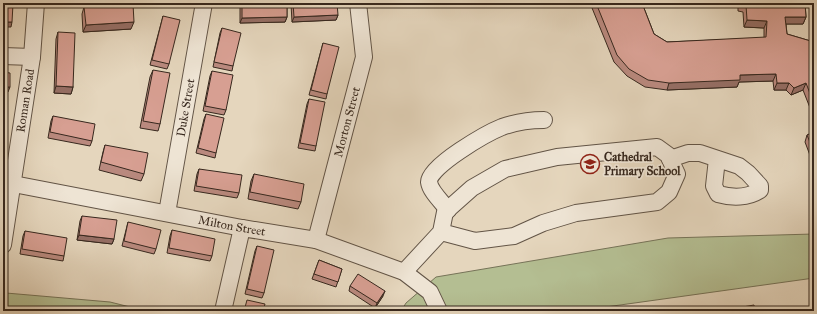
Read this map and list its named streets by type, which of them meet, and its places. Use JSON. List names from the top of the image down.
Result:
{
  "streets": {
    "street": [
      "Roman Road",
      "Duke Street",
      "Morton Street",
      "Milton Street"
    ]
  },
  "crossings": [
    ["Roman Road", "Milton Street"],
    ["Duke Street", "Milton Street"],
    ["Morton Street", "Milton Street"]
  ],
  "places": {
    "school or university": ["Cathedral Primary School"]
  }
}
